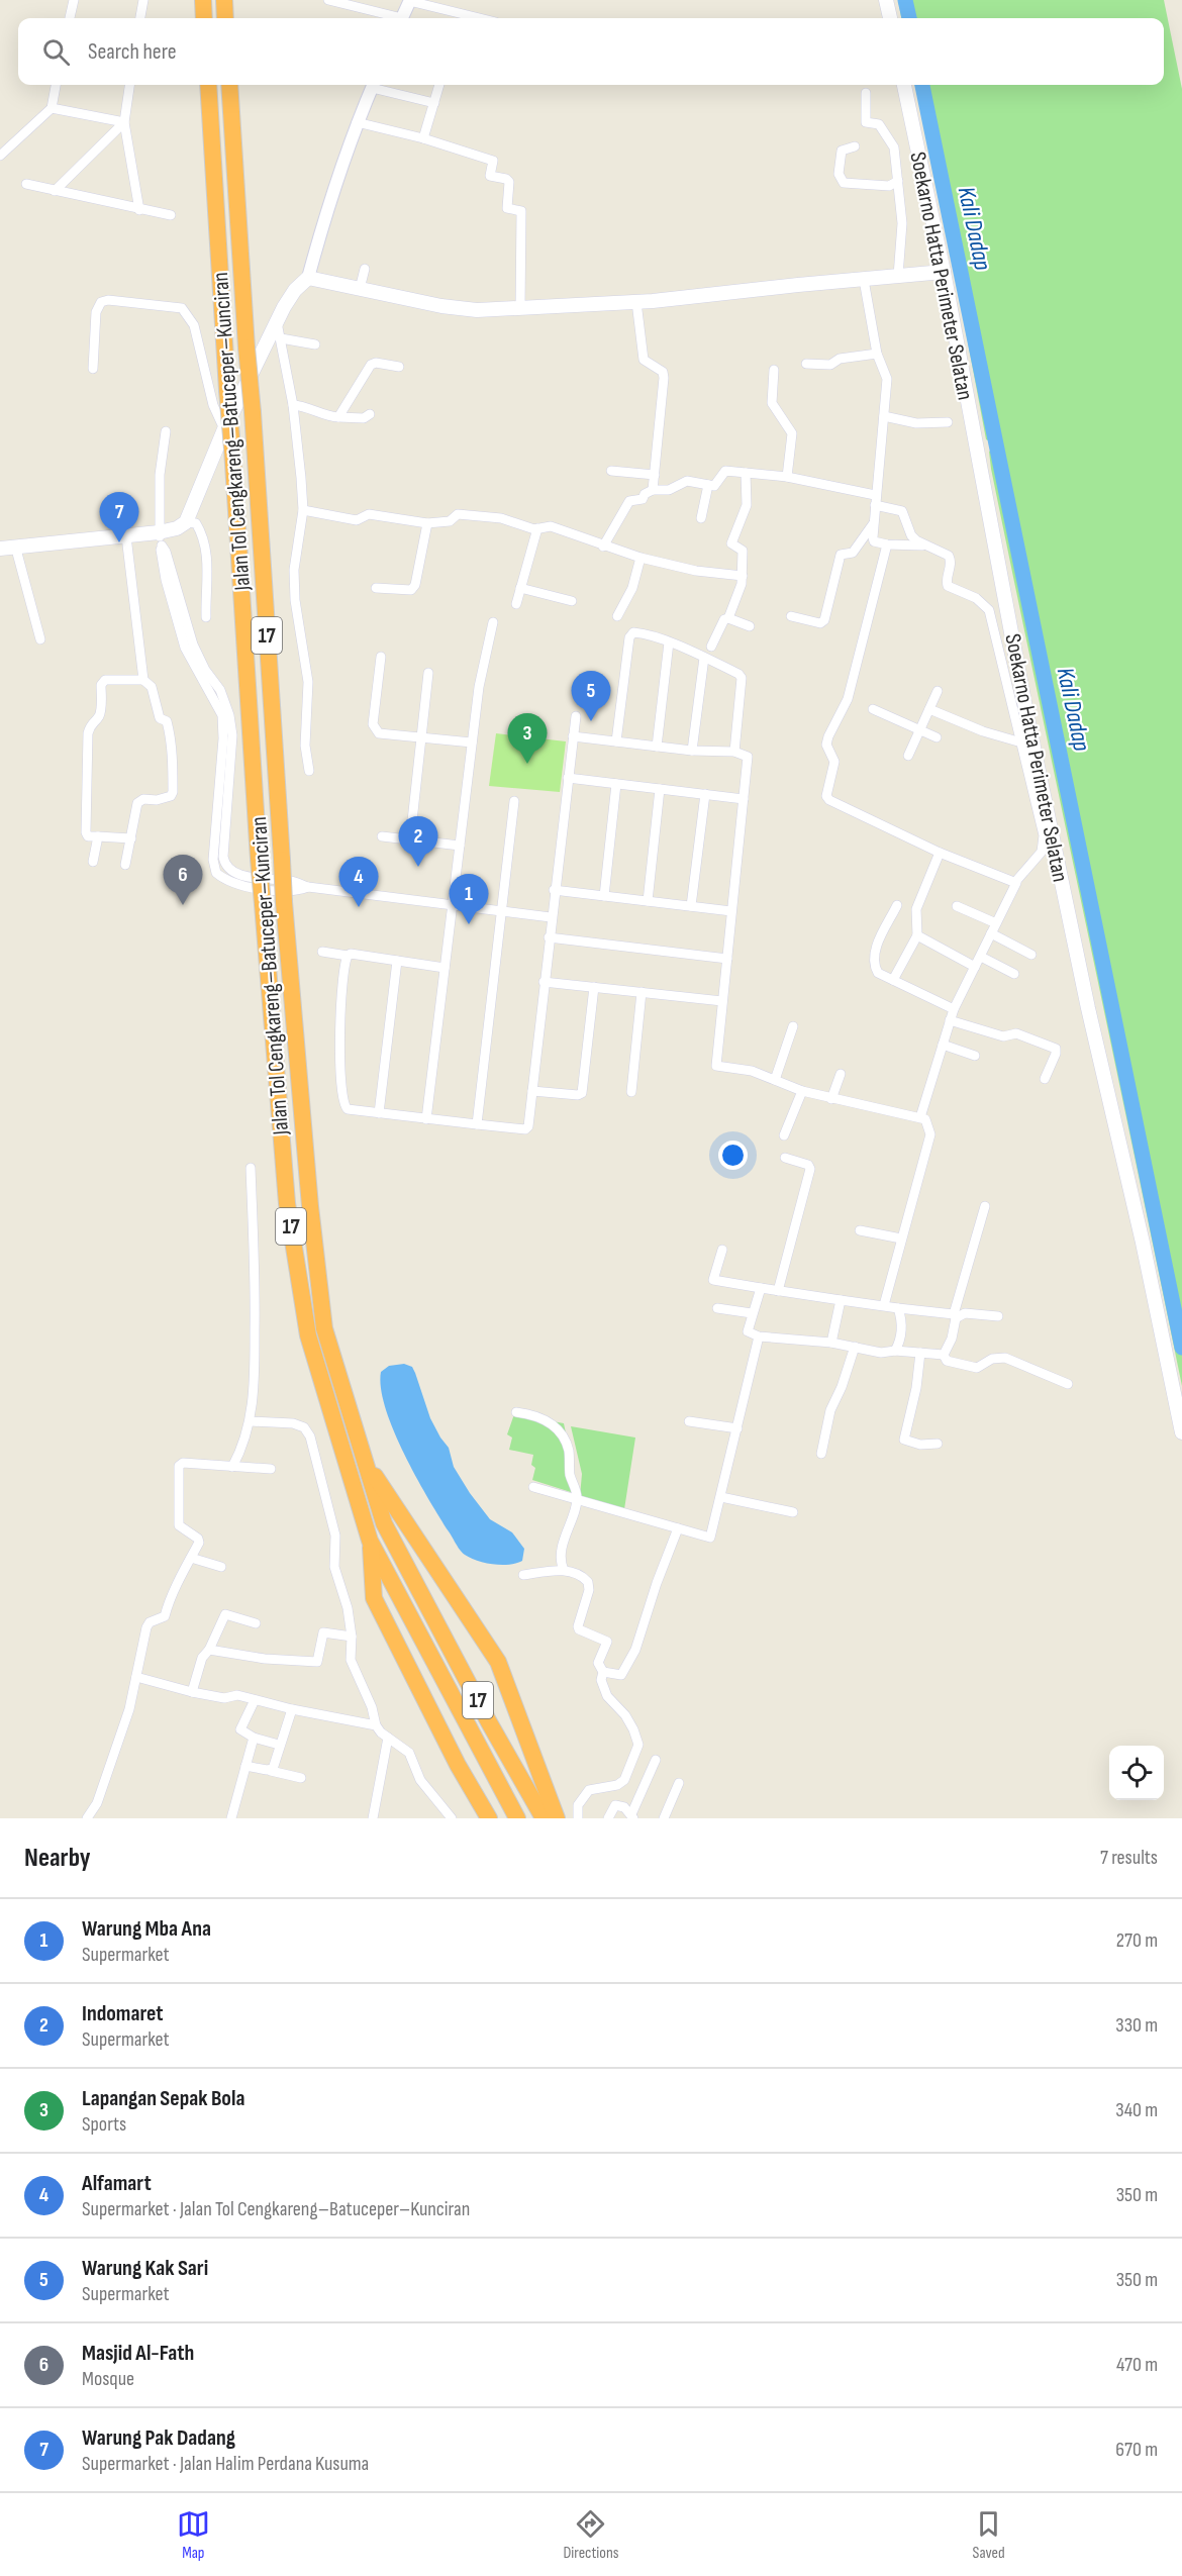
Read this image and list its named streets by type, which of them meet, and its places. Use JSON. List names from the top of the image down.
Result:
{
  "streets": {
    "highway": ["Jalan Tol Cengkareng–Batuceper–Kunciran", "17"],
    "main road": ["Soekarno Hatta Perimeter Selatan"]
  },
  "water": ["Kali Dadap"],
  "page": {
    "search": "Search here",
    "pins": [
      "7",
      "5",
      "3",
      "2",
      "6",
      "4",
      "1"
    ],
    "heading": ["Nearby", "7 results"],
    "list": [
      {
        "mark": "1",
        "name": "Warung Mba Ana",
        "note": "Supermarket",
        "value": "270 m"
      },
      {
        "mark": "2",
        "name": "Indomaret",
        "note": "Supermarket",
        "value": "330 m"
      },
      {
        "mark": "3",
        "name": "Lapangan Sepak Bola",
        "note": "Sports",
        "value": "340 m"
      },
      {
        "mark": "4",
        "name": "Alfamart",
        "note": "Supermarket · Jalan Tol Cengkareng–Batuceper–Kunciran",
        "value": "350 m"
      },
      {
        "mark": "5",
        "name": "Warung Kak Sari",
        "note": "Supermarket",
        "value": "350 m"
      },
      {
        "mark": "6",
        "name": "Masjid Al-Fath",
        "note": "Mosque",
        "value": "470 m"
      },
      {
        "mark": "7",
        "name": "Warung Pak Dadang",
        "note": "Supermarket · Jalan Halim Perdana Kusuma",
        "value": "670 m"
      }
    ],
    "nav": ["Map", "Directions", "Saved"]
  }
}
